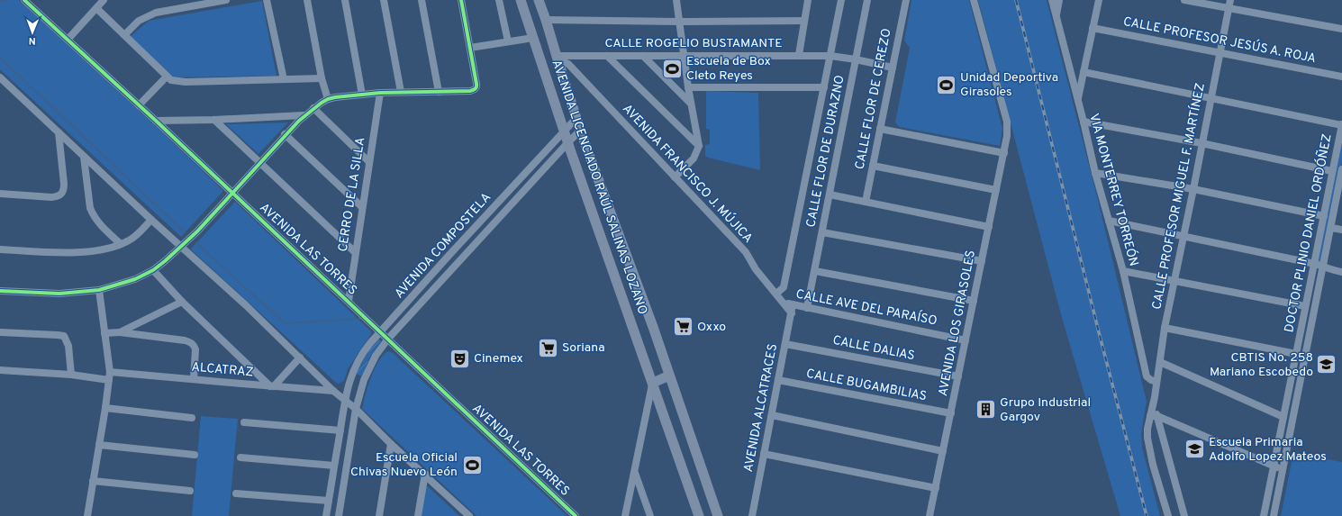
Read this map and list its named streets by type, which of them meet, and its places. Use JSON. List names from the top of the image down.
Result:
{
  "streets": {
    "main road": ["AVENIDA LICENCIADO RAÚL SALINAS LOZANO"],
    "street": [
      "CALLE PROFESOR JESÚS A. ROJA",
      "CALLE ROGELIO BUSTAMANTE",
      "CALLE FLOR DE CEREZO",
      "CALLE FLOR DE DURAZNO",
      "AVENIDA FRANCISCO J. MÚJICA",
      "VIA MONTERREY TORREÓN",
      "CERRO DE LA SILLA",
      "CALLE PROFESOR MIGUEL F. MARTÍNEZ",
      "DOCTOR PLINIO DANIEL ORDÓÑEZ",
      "AVENIDA COMPOSTELA",
      "AVENIDA LAS TORRES",
      "CALLE AVE DEL PARAÍSO",
      "AVENIDA LOS GIRASOLES",
      "CALLE DALIAS",
      "ALCATRAZ",
      "CALLE BUGAMBILIAS",
      "AVENIDA ALCATRACES"
    ]
  },
  "crossings": [
    ["CALLE PROFESOR JESÚS A. ROJA", "CALLE PROFESOR MIGUEL F. MARTÍNEZ"],
    ["CALLE ROGELIO BUSTAMANTE", "CALLE FLOR DE CEREZO"],
    ["CALLE ROGELIO BUSTAMANTE", "CALLE FLOR DE DURAZNO"],
    ["CALLE ROGELIO BUSTAMANTE", "AVENIDA FRANCISCO J. MÚJICA"],
    ["CALLE ROGELIO BUSTAMANTE", "AVENIDA LICENCIADO RAÚL SALINAS LOZANO"],
    ["CALLE FLOR DE DURAZNO", "CALLE AVE DEL PARAÍSO"],
    ["AVENIDA FRANCISCO J. MÚJICA", "AVENIDA LICENCIADO RAÚL SALINAS LOZANO"],
    ["AVENIDA FRANCISCO J. MÚJICA", "CALLE AVE DEL PARAÍSO"],
    ["AVENIDA FRANCISCO J. MÚJICA", "AVENIDA ALCATRACES"],
    ["AVENIDA LICENCIADO RAÚL SALINAS LOZANO", "AVENIDA COMPOSTELA"],
    ["VIA MONTERREY TORREÓN", "CALLE PROFESOR MIGUEL F. MARTÍNEZ"],
    ["CERRO DE LA SILLA", "AVENIDA LAS TORRES"],
    ["AVENIDA COMPOSTELA", "AVENIDA LAS TORRES"],
    ["CALLE AVE DEL PARAÍSO", "AVENIDA LOS GIRASOLES"],
    ["CALLE AVE DEL PARAÍSO", "AVENIDA ALCATRACES"],
    ["AVENIDA LOS GIRASOLES", "CALLE DALIAS"],
    ["AVENIDA LOS GIRASOLES", "CALLE BUGAMBILIAS"],
    ["CALLE DALIAS", "AVENIDA ALCATRACES"],
    ["CALLE BUGAMBILIAS", "AVENIDA ALCATRACES"]
  ],
  "places": {
    "sports": ["Escuela de Box Cleto Reyes", "Unidad Deportiva Girasoles", "Escuela Oficial Chivas Nuevo León"],
    "supermarket": ["Oxxo", "Soriana"],
    "theatre": ["Cinemex"],
    "school or university": ["CBTIS No. 258 Mariano Escobedo", "Escuela Primaria Adolfo Lopez Mateos"],
    "building": ["Grupo Industrial Gargov"]
  },
  "north": "bottom"
}
